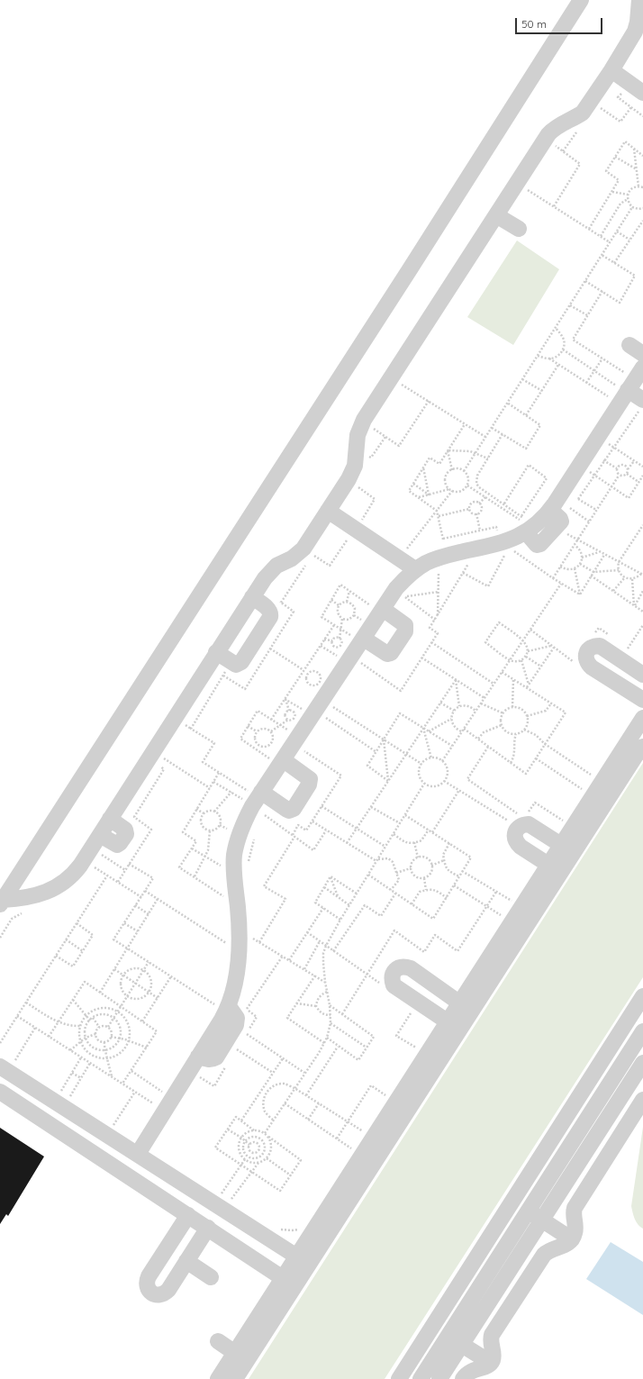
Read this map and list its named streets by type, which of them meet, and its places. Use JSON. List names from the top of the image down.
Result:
{
  "scale_bar": "50 m"
}
